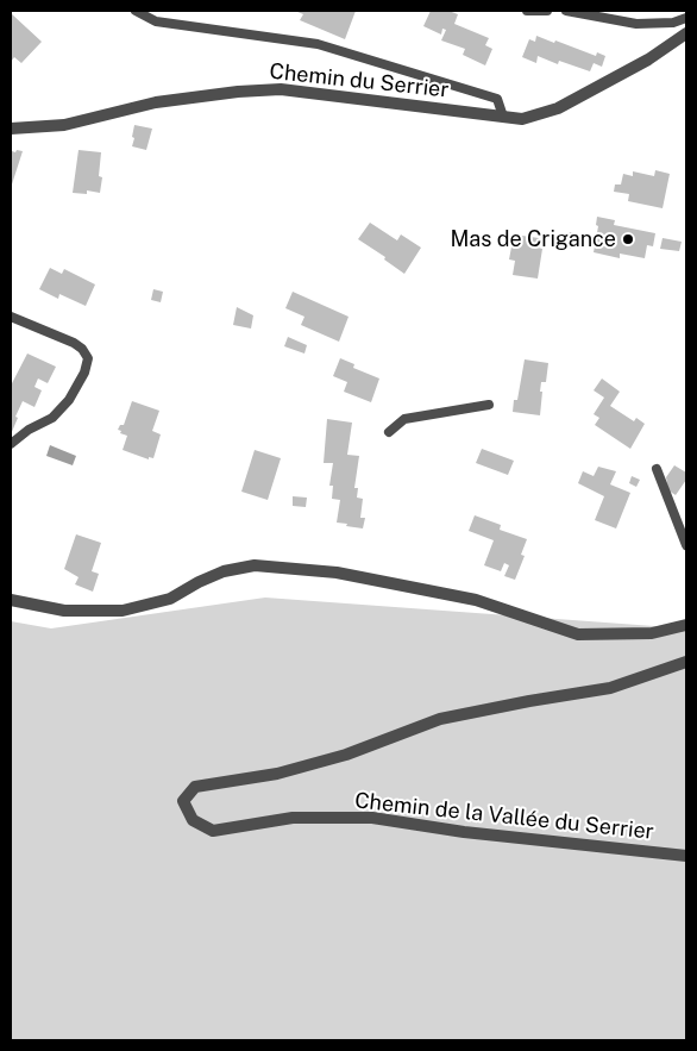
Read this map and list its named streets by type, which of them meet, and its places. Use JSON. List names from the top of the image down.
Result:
{
  "streets": {
    "street": ["Chemin du Serrier", "Chemin de la Vallée du Serrier"]
  },
  "places": ["Mas de Crigance"]
}
